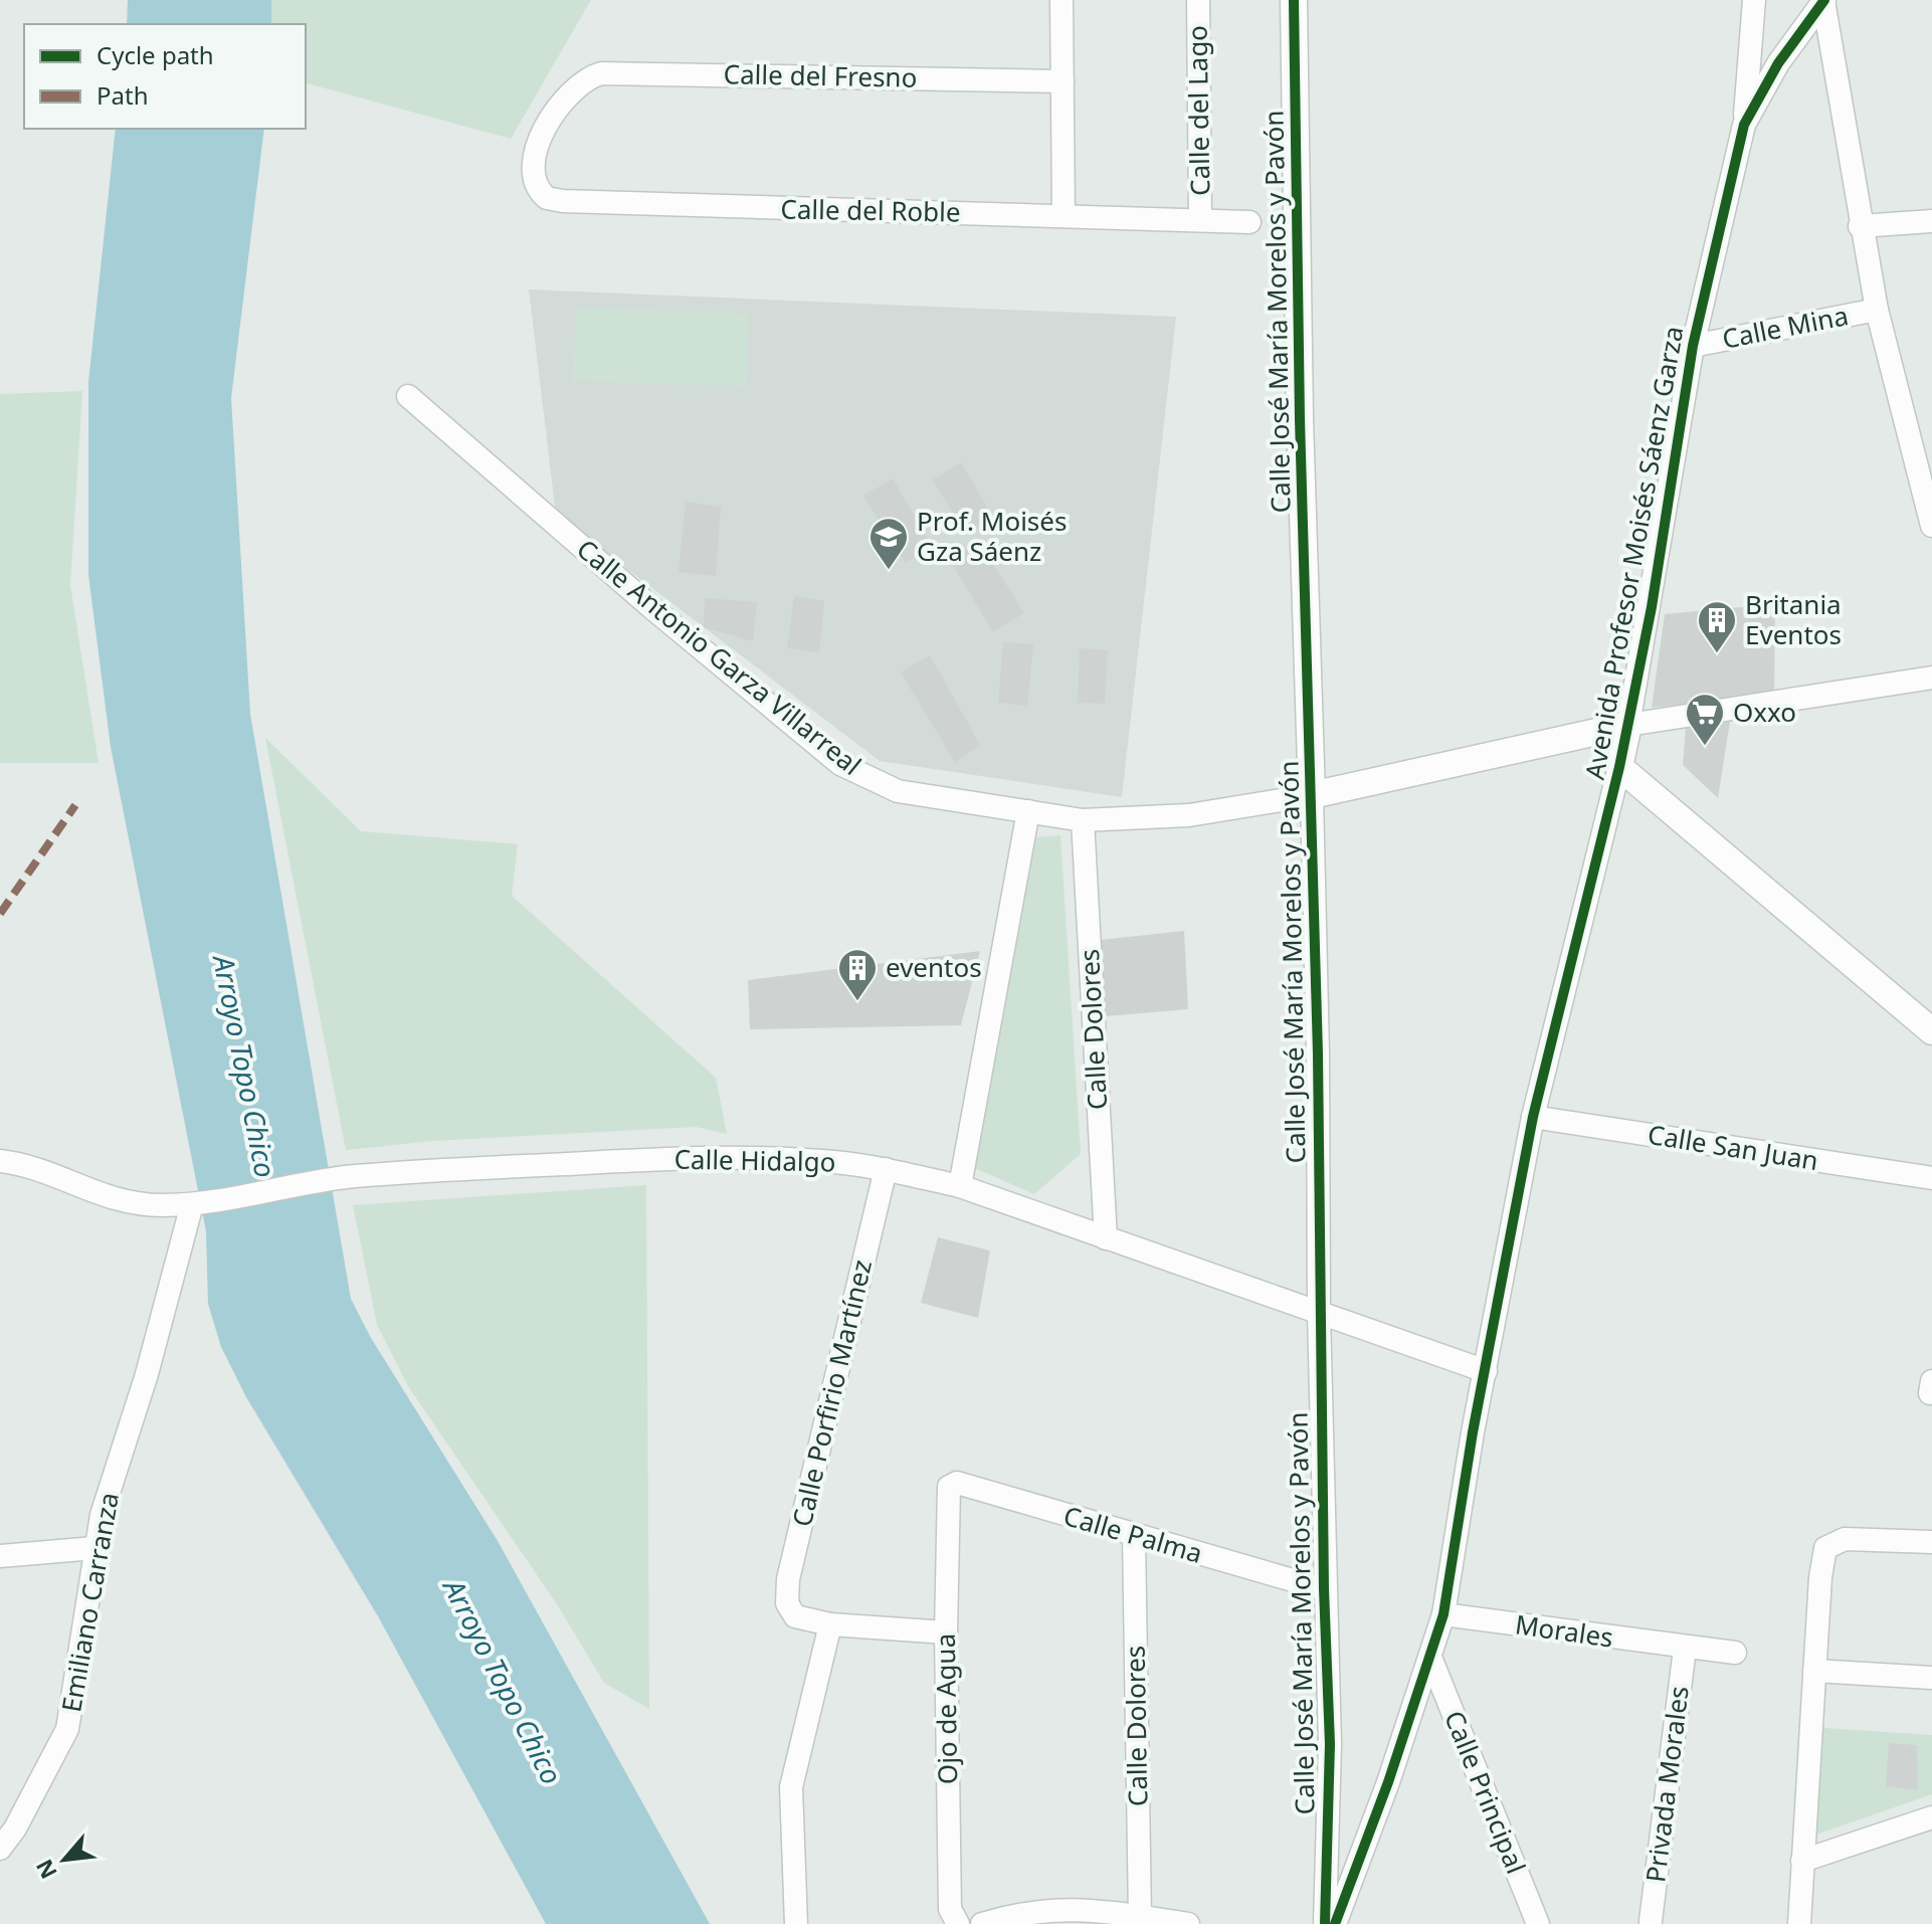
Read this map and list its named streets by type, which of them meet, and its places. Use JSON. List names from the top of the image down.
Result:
{
  "streets": {
    "street": [
      "Calle del Fresno",
      "Calle del Lago",
      "Calle del Roble",
      "Calle José María Morelos y Pavón",
      "Calle Mina",
      "Avenida Profesor Moisés Sáenz Garza",
      "Calle Antonio Garza Villarreal",
      "Calle Dolores",
      "Calle San Juan",
      "Calle Hidalgo",
      "Calle Porfirio Martínez",
      "Calle Palma",
      "Emiliano Carranza",
      "Morales",
      "Ojo de Agua",
      "Privada Morales",
      "Calle Principal"
    ]
  },
  "crossings": [
    ["Calle del Fresno", "Calle del Roble"],
    ["Calle del Lago", "Calle del Roble"],
    ["Calle José María Morelos y Pavón", "Calle Antonio Garza Villarreal"],
    ["Calle José María Morelos y Pavón", "Calle Hidalgo"],
    ["Calle José María Morelos y Pavón", "Calle Palma"],
    ["Calle Mina", "Avenida Profesor Moisés Sáenz Garza"],
    ["Avenida Profesor Moisés Sáenz Garza", "Calle Antonio Garza Villarreal"],
    ["Avenida Profesor Moisés Sáenz Garza", "Calle San Juan"],
    ["Avenida Profesor Moisés Sáenz Garza", "Calle Hidalgo"],
    ["Avenida Profesor Moisés Sáenz Garza", "Morales"],
    ["Avenida Profesor Moisés Sáenz Garza", "Calle Principal"],
    ["Calle Antonio Garza Villarreal", "Calle Dolores"],
    ["Calle Dolores", "Calle Hidalgo"],
    ["Calle Dolores", "Calle Palma"],
    ["Calle Hidalgo", "Calle Porfirio Martínez"],
    ["Calle Hidalgo", "Emiliano Carranza"],
    ["Calle Palma", "Ojo de Agua"],
    ["Morales", "Privada Morales"]
  ],
  "water": ["Arroyo Topo Chico"],
  "places": {
    "school or university": ["Prof. Moisés Gza Sáenz"],
    "building": ["Britania Eventos", "eventos"],
    "supermarket": ["Oxxo"]
  },
  "legend": ["Cycle path", "Path"],
  "north": "bottom left"
}
